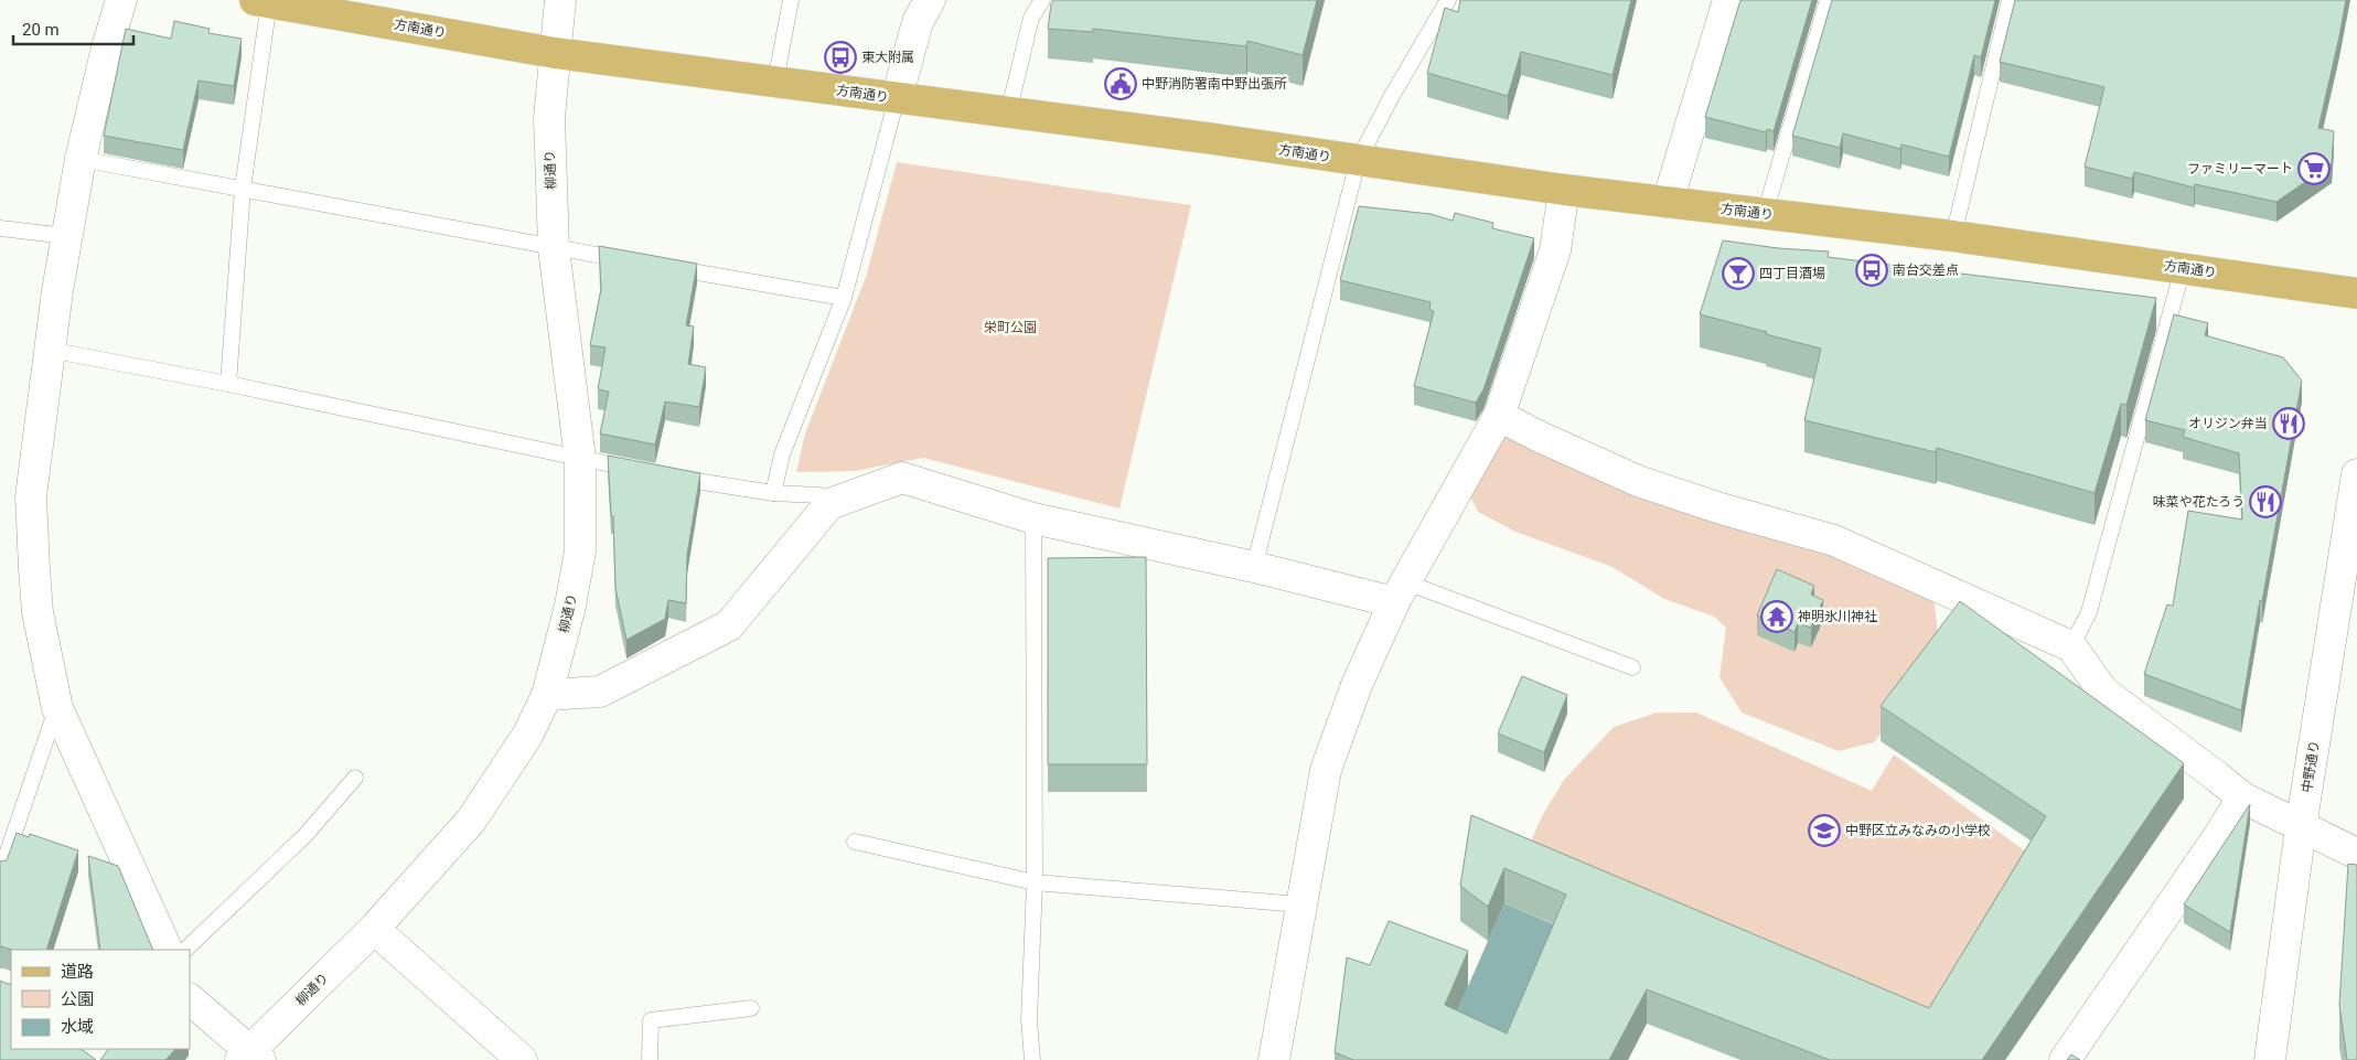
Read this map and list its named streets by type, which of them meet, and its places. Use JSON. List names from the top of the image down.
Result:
{
  "streets": {
    "main road": ["方南通り"],
    "street": ["柳通り", "中野通り"]
  },
  "crossings": [
    ["方南通り", "柳通り"]
  ],
  "parks": ["栄町公園"],
  "places": {
    "bus stop": ["東大附属", "南台交差点"],
    "public building": ["中野消防署南中野出張所"],
    "supermarket": ["ファミリーマート"],
    "bar": ["四丁目酒場"],
    "restaurant": ["オリジン弁当", "味菜や花たろう"],
    "temple": ["神明氷川神社"],
    "school or university": ["中野区立みなみの小学校"]
  },
  "legend": ["道路", "公園", "水域"],
  "scale_bar": "20 m"
}
